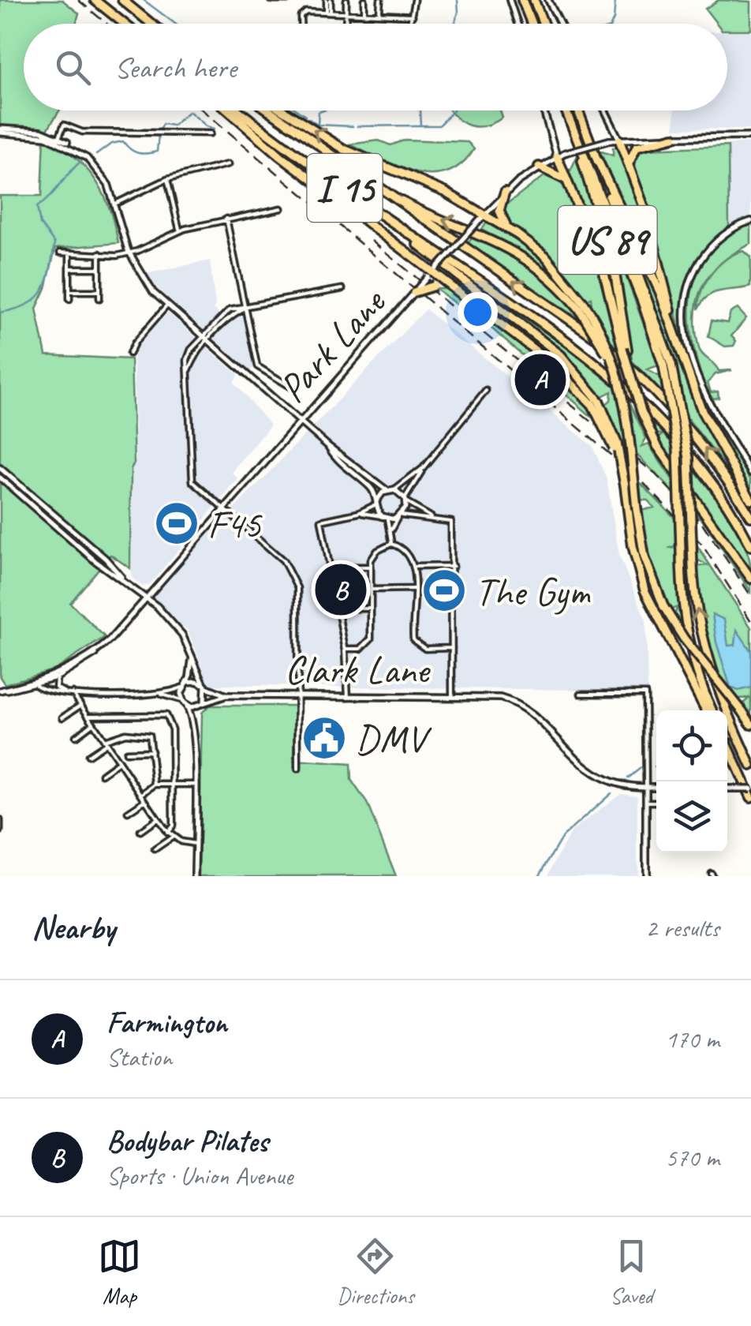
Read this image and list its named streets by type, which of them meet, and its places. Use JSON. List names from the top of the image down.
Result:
{
  "streets": {
    "highway": ["I 15", "US 89"],
    "main road": ["Park Lane", "Clark Lane"]
  },
  "places": {
    "sports": ["F45", "The Gym"],
    "public building": ["DMV"]
  },
  "page": {
    "search": "Search here",
    "pins": ["A", "B"],
    "heading": ["Nearby", "2 results"],
    "list": [
      {
        "mark": "A",
        "name": "Farmington",
        "note": "Station",
        "value": "170 m"
      },
      {
        "mark": "B",
        "name": "Bodybar Pilates",
        "note": "Sports · Union Avenue",
        "value": "570 m"
      }
    ],
    "nav": ["Map", "Directions", "Saved"]
  }
}
